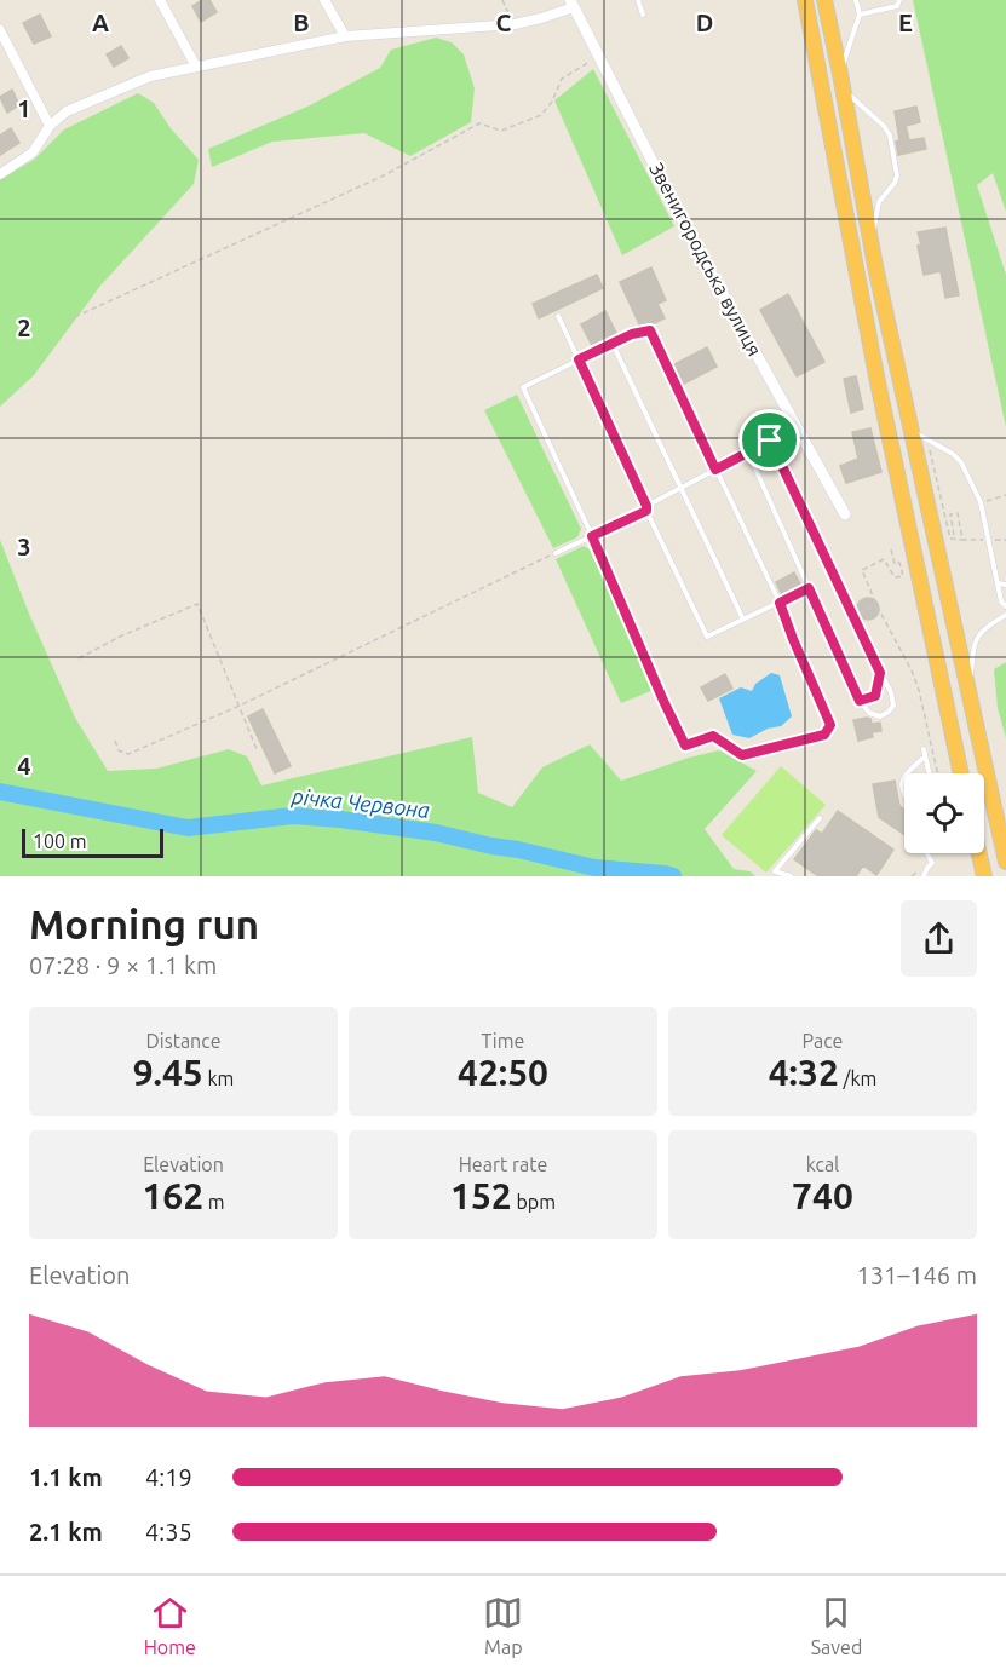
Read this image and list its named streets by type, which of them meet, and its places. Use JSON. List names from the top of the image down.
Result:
{
  "streets": {
    "street": ["Звенигородська вулиця"]
  },
  "water": ["річка Червона"],
  "scale_bar": "100 m",
  "page": {
    "scale": "100 m",
    "heading": ["Morning run", "07:28 · 9 × 1.1 km"],
    "stats": [
      ["Distance", "9.45 km"],
      ["Time", "42:50"],
      ["Pace", "4:32 /km"],
      ["Elevation", "162 m"],
      ["Heart rate", "152 bpm"],
      ["kcal", "740"]
    ],
    "chart": ["Elevation", "131–146 m"],
    "list": [
      {
        "name": "1.1 km",
        "note": "4:19"
      },
      {
        "name": "2.1 km",
        "note": "4:35"
      }
    ],
    "tabs": ["Home", "Map", "Saved"]
  },
  "grid": {
    "columns": [
      "A",
      "B",
      "C",
      "D",
      "E"
    ],
    "rows": [
      "1",
      "2",
      "3",
      "4"
    ]
  }
}
